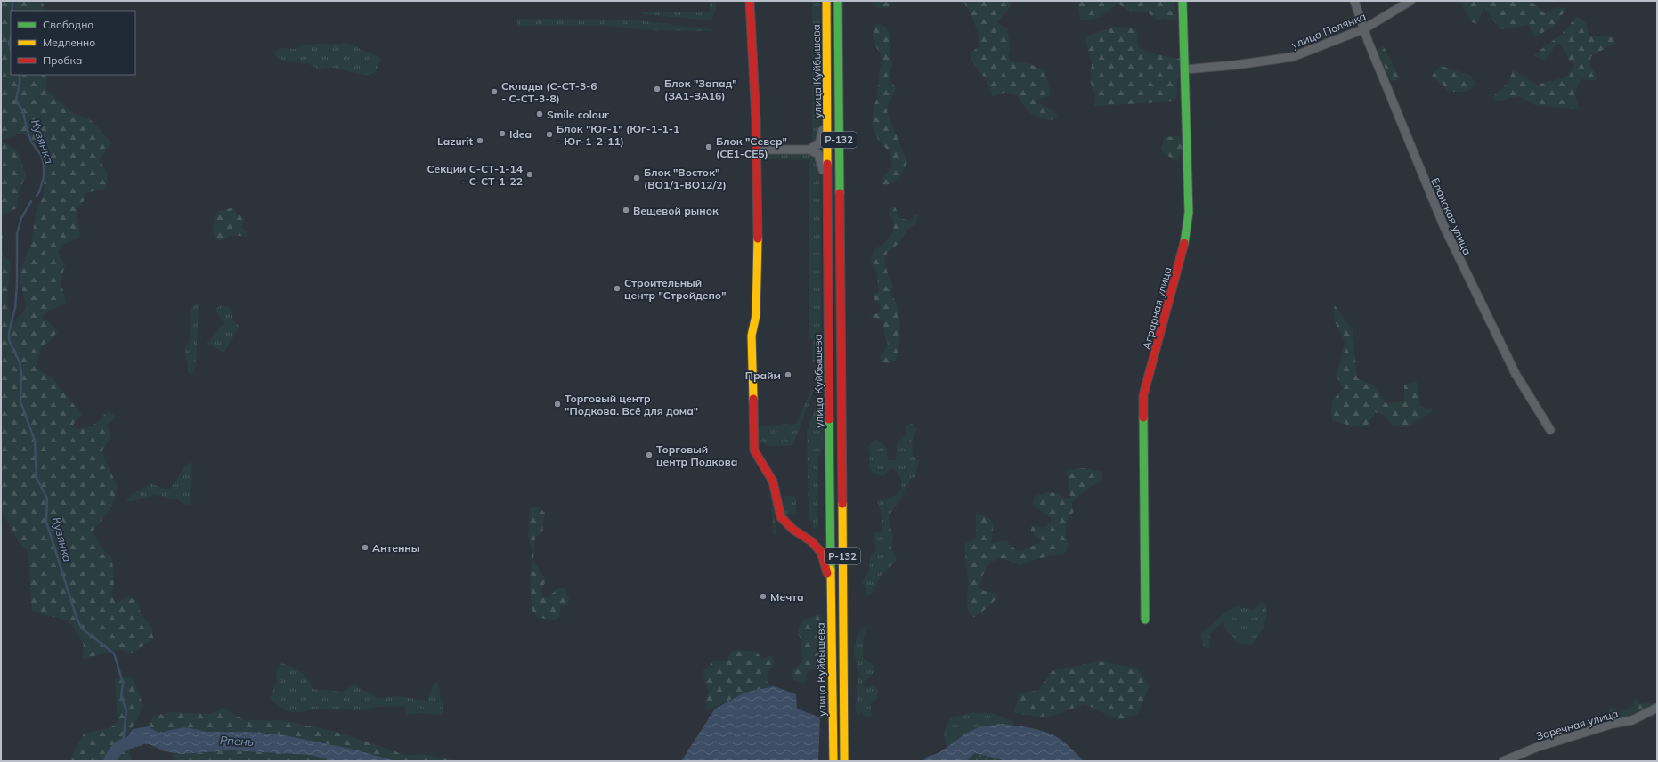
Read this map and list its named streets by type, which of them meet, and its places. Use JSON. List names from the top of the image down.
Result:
{
  "streets": {
    "main road": ["улица Куйбышева", "Р-132", "Аграрная улица"],
    "street": ["улица Полянка", "Еланская улица", "Заречная улица"]
  },
  "crossings": [
    ["улица Полянка", "Еланская улица"],
    ["улица Полянка", "Аграрная улица"]
  ],
  "water": ["Кузянка", "Рпень"],
  "places": [
    "Блок \"Запад\" (ЗА1-ЗА16)",
    "Склады (С-СТ-3-6 - С-СТ-3-8)",
    "Smile colour",
    "Idea",
    "Блок \"Юг-1\" (Юг-1-1-1 - Юг-1-2-11)",
    "Lazurit",
    "Блок \"Север\" (СЕ1-СЕ5)",
    "Секции С-СТ-1-14 - С-СТ-1-22",
    "Блок \"Восток\" (ВО1/1-ВО12/2)",
    "Вещевой рынок",
    "Строительный центр \"Стройдепо\"",
    "Прайм",
    "Торговый центр \"Подкова. Всё для дома\"",
    "Торговый центр Подкова",
    "Антенны",
    "Мечта"
  ],
  "legend": ["Свободно", "Медленно", "Пробка"]
}
